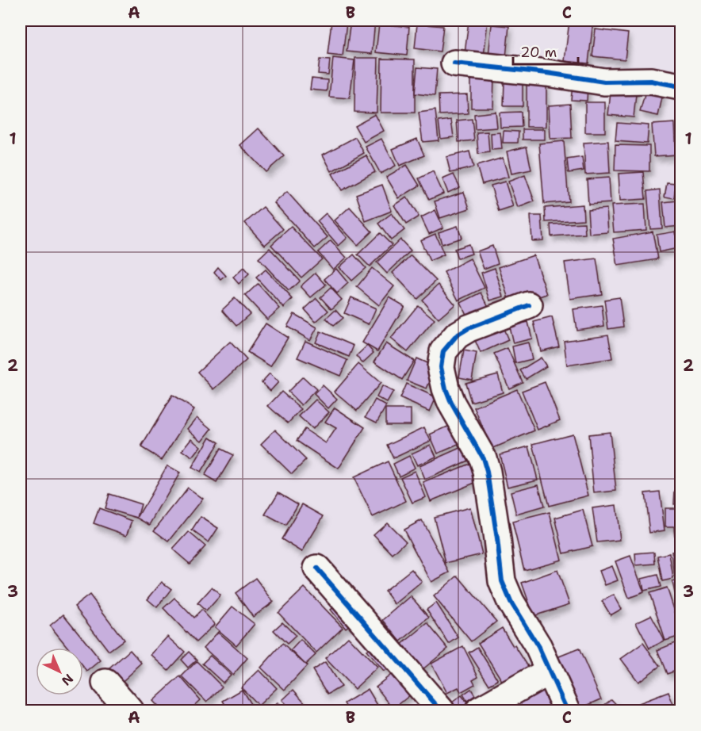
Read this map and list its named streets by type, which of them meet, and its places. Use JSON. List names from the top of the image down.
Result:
{
  "scale_bar": "20 m",
  "north": "bottom right",
  "grid": {
    "columns": ["A", "B", "C"],
    "rows": ["1", "2", "3"]
  }
}
